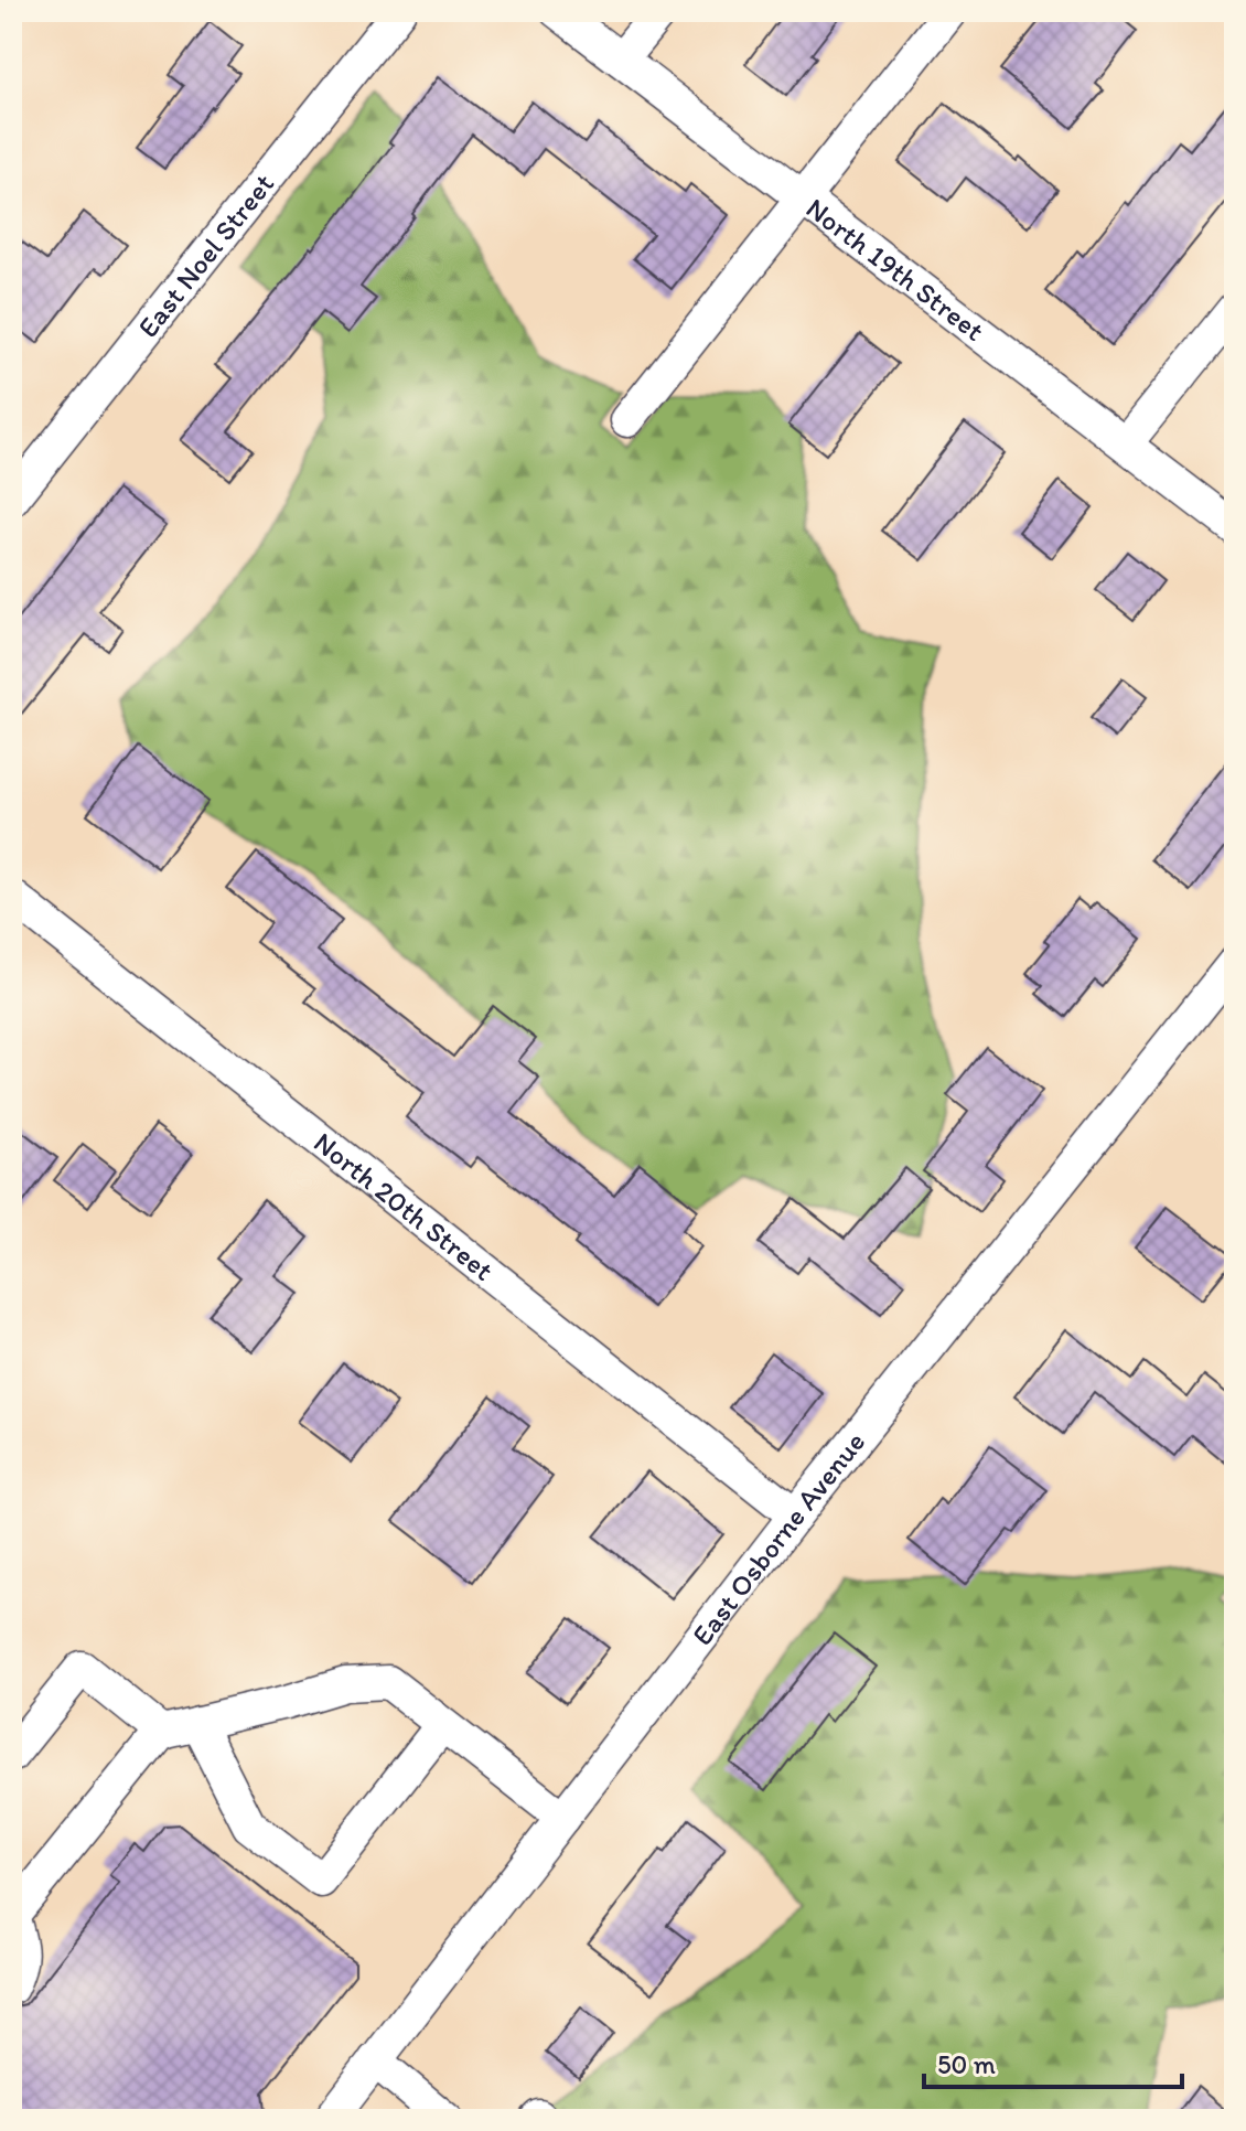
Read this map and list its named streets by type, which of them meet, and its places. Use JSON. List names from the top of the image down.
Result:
{
  "streets": {
    "street": [
      "East Noel Street",
      "North 19th Street",
      "North 20th Street",
      "East Osborne Avenue"
    ]
  },
  "crossings": [
    ["North 20th Street", "East Osborne Avenue"]
  ],
  "scale_bar": "50 m"
}
